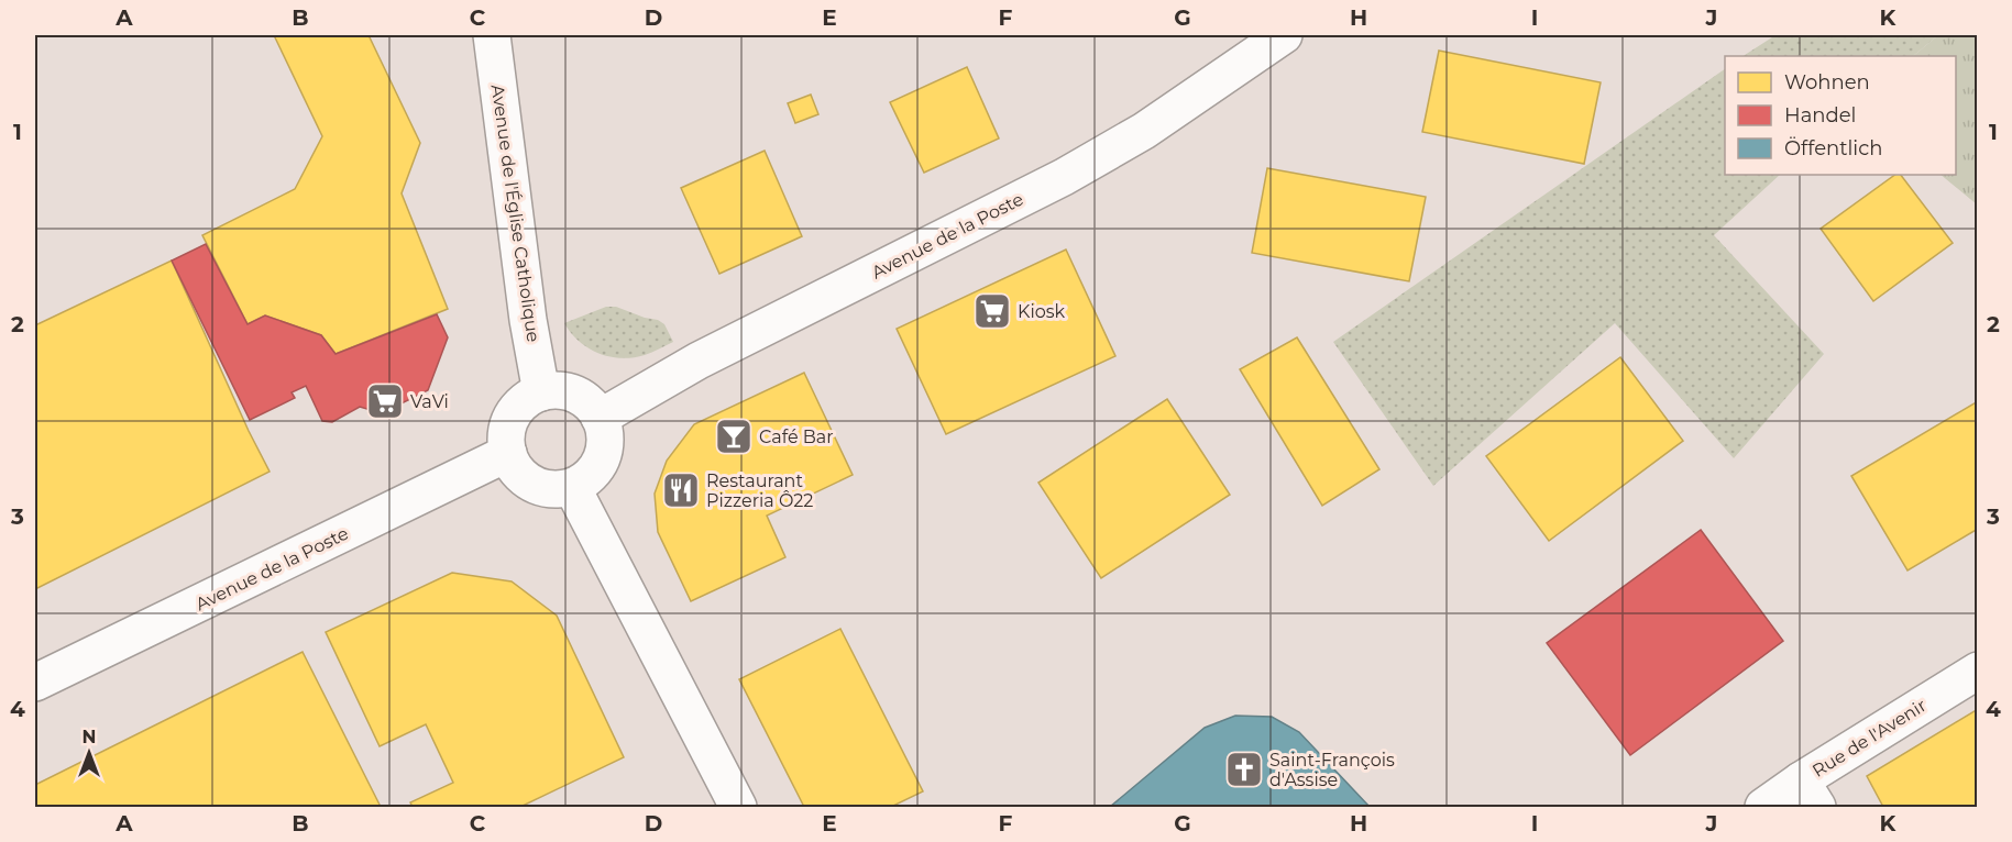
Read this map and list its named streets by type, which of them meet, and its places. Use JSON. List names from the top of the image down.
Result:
{
  "streets": {
    "street": ["Avenue de l'Église Catholique", "Avenue de la Poste", "Rue de l'Avenir"]
  },
  "crossings": [
    ["Avenue de l'Église Catholique", "Avenue de la Poste"]
  ],
  "places": {
    "supermarket": ["Kiosk", "VaVi"],
    "bar": ["Café Bar"],
    "restaurant": ["Restaurant Pizzeria Ô22"],
    "church": ["Saint-François d'Assise"]
  },
  "legend": ["Wohnen", "Handel", "Öffentlich"],
  "north": "top",
  "grid": {
    "columns": [
      "A",
      "B",
      "C",
      "D",
      "E",
      "F",
      "G",
      "H",
      "I",
      "J",
      "K"
    ],
    "rows": [
      "1",
      "2",
      "3",
      "4"
    ]
  }
}
